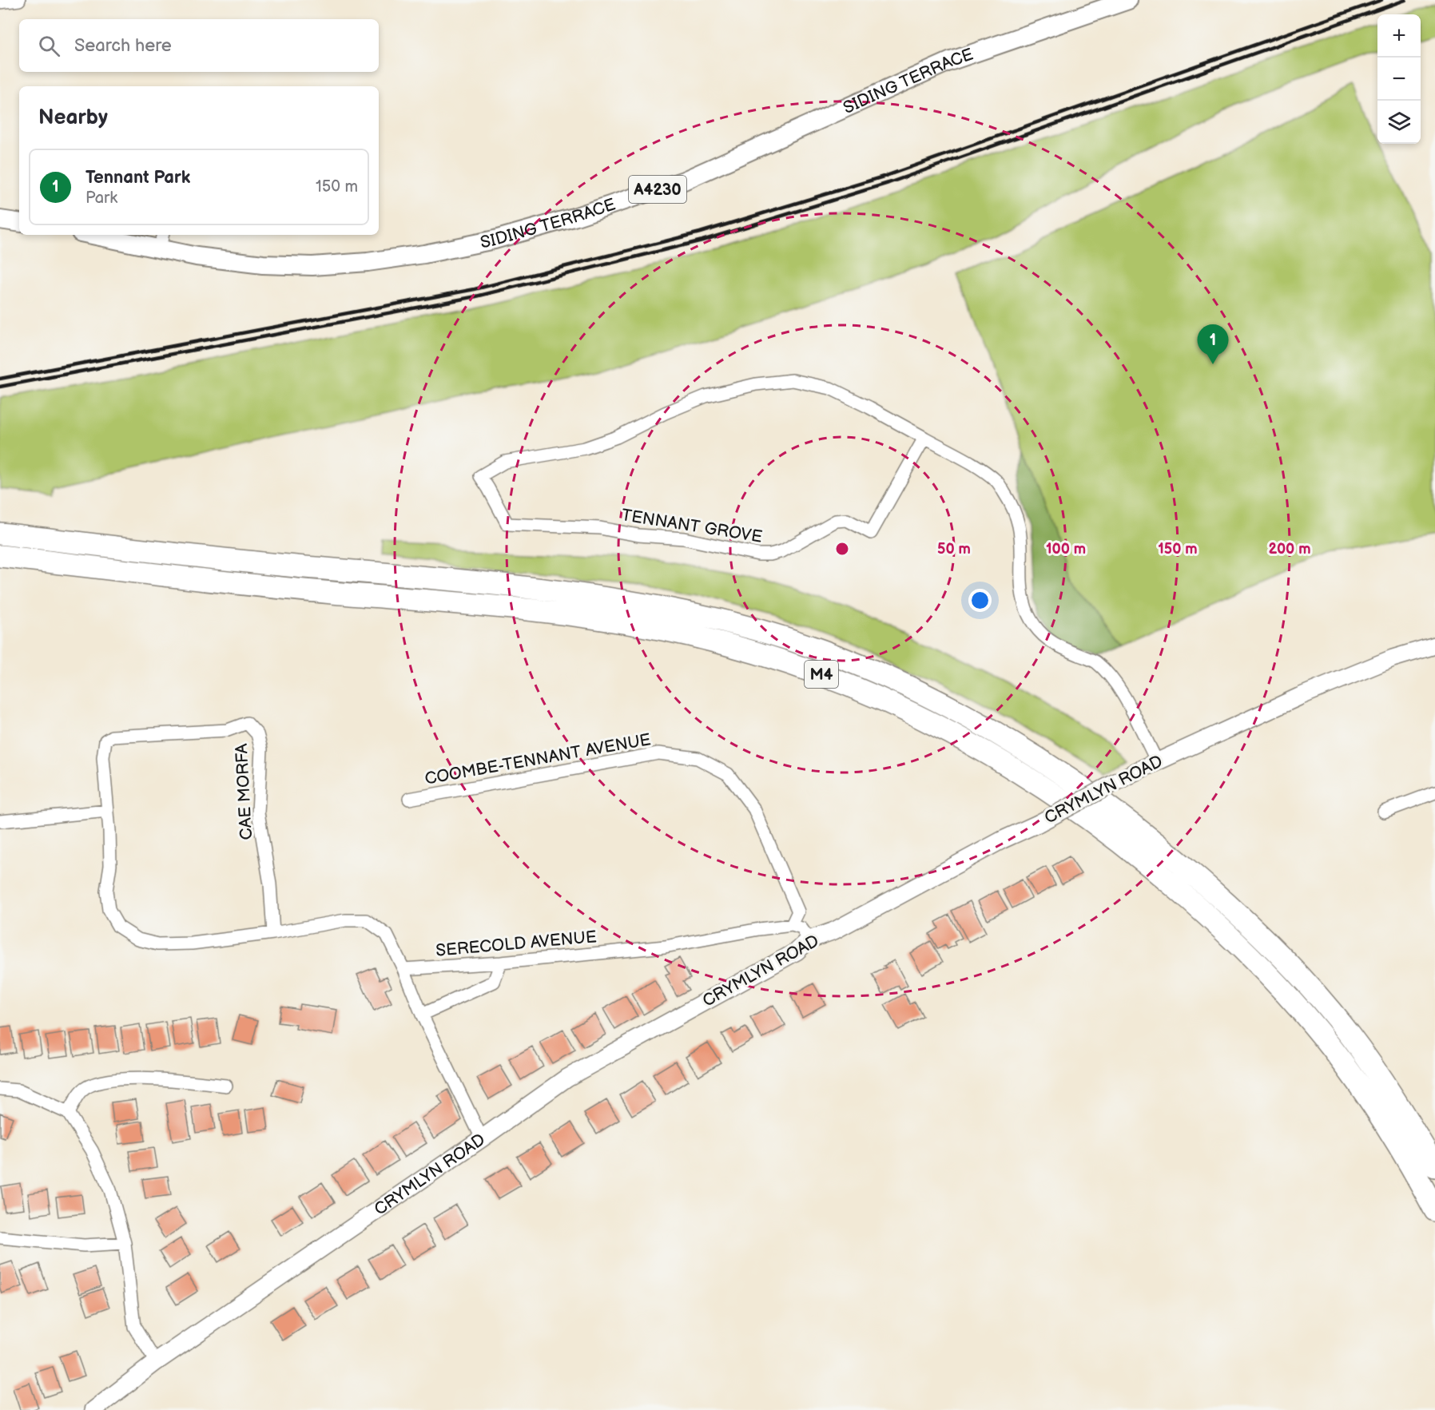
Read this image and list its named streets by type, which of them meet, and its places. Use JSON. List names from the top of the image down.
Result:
{
  "streets": {
    "highway": ["M4"],
    "main road": ["SIDING TERRACE", "A4230"],
    "street": [
      "TENNANT GROVE",
      "COOMBE-TENNANT AVENUE",
      "CRYMLYN ROAD",
      "CAE MORFA",
      "SERECOLD AVENUE"
    ]
  },
  "crossings": [
    ["SIDING TERRACE", "A4230"],
    ["COOMBE-TENNANT AVENUE", "SERECOLD AVENUE"],
    ["CAE MORFA", "SERECOLD AVENUE"]
  ],
  "page": {
    "map_buttons": ["+", "−"],
    "search": "Search here",
    "heading": "Nearby",
    "list": [
      {
        "mark": "1",
        "name": "Tennant Park",
        "note": "Park",
        "value": "150 m"
      }
    ],
    "pins": "1"
  },
  "rings": [
    "50 m",
    "100 m",
    "150 m",
    "200 m"
  ]
}
